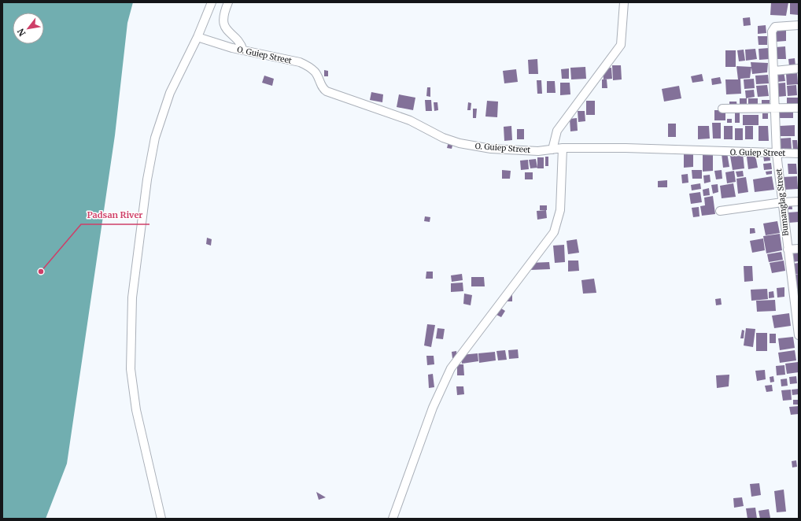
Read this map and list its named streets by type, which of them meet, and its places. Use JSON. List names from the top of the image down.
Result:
{
  "streets": {
    "street": ["O. Guiep Street", "Bumanglag Street"]
  },
  "crossings": [
    ["O. Guiep Street", "Bumanglag Street"]
  ],
  "places": ["Padsan River"],
  "north": "bottom left"
}
